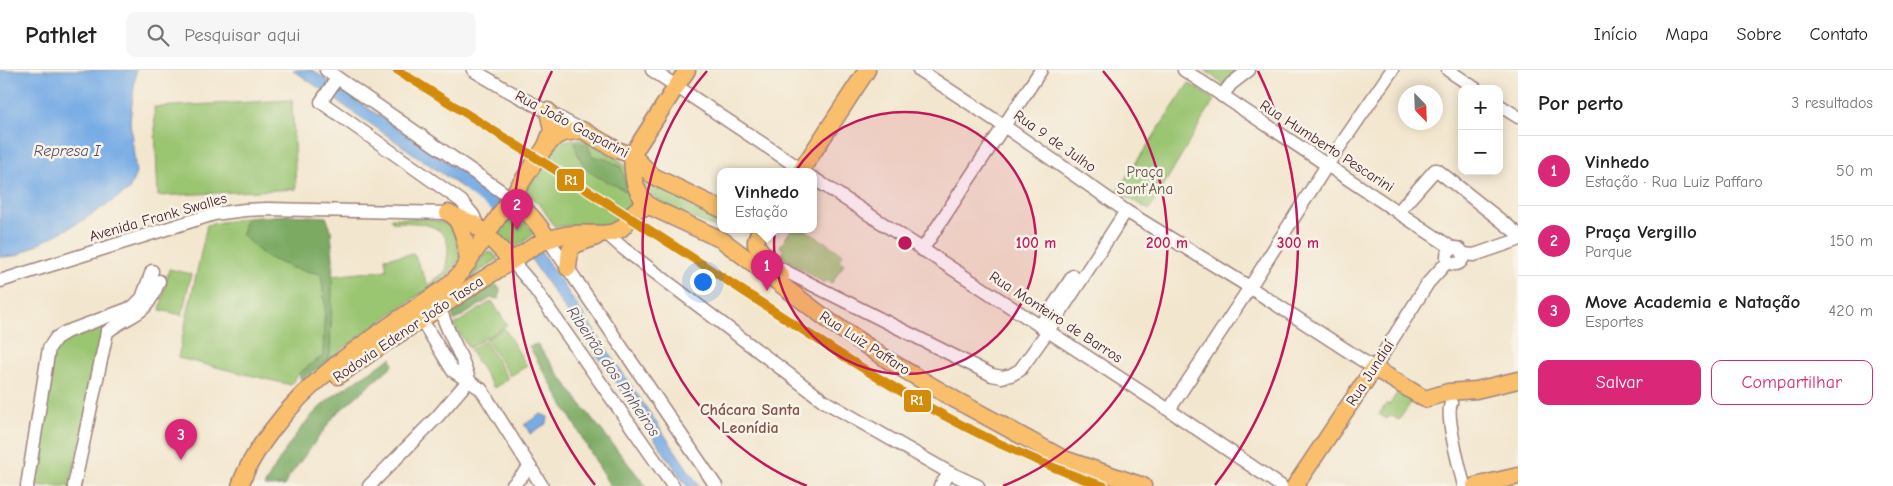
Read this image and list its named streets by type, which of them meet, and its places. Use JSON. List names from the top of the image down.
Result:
{
  "streets": {
    "main road": [
      "Rua João Gasparini",
      "Rodovia Edenor João Tasca",
      "Rua Luiz Paffaro",
      "Rua Jundiaí"
    ],
    "street": [
      "Rua 9 de Julho",
      "Rua Humberto Pescarini",
      "Avenida Frank Swalles",
      "Rua Monteiro de Barros"
    ]
  },
  "crossings": [
    ["Rua João Gasparini", "Rodovia Edenor João Tasca"],
    ["Rua 9 de Julho", "Rua Jundiaí"],
    ["Rua Humberto Pescarini", "Rua Jundiaí"]
  ],
  "districts": ["Chácara Santa Leonídia"],
  "water": ["Represa I", "Ribeirão dos Pinheiros"],
  "parks": ["Praça Sant'Ana"],
  "lines": ["transit line R1"],
  "north": "bottom right",
  "page": {
    "header": "Pathlet",
    "search": "Pesquisar aqui",
    "nav": [
      "Início",
      "Mapa",
      "Sobre",
      "Contato"
    ],
    "heading": ["Por perto", "3 resultados"],
    "map_buttons": ["+", "−"],
    "list": [
      {
        "mark": "1",
        "name": "Vinhedo",
        "note": "Estação · Rua Luiz Paffaro",
        "value": "50 m"
      },
      {
        "mark": "2",
        "name": "Praça Vergillo",
        "note": "Parque",
        "value": "150 m"
      },
      {
        "mark": "3",
        "name": "Move Academia e Natação",
        "note": "Esportes",
        "value": "420 m"
      }
    ],
    "popup": ["Vinhedo", "Estação"],
    "pins": ["2", "1", "3"],
    "buttons": ["Salvar", "Compartilhar"]
  },
  "rings": ["100 m", "200 m", "300 m"]
}
